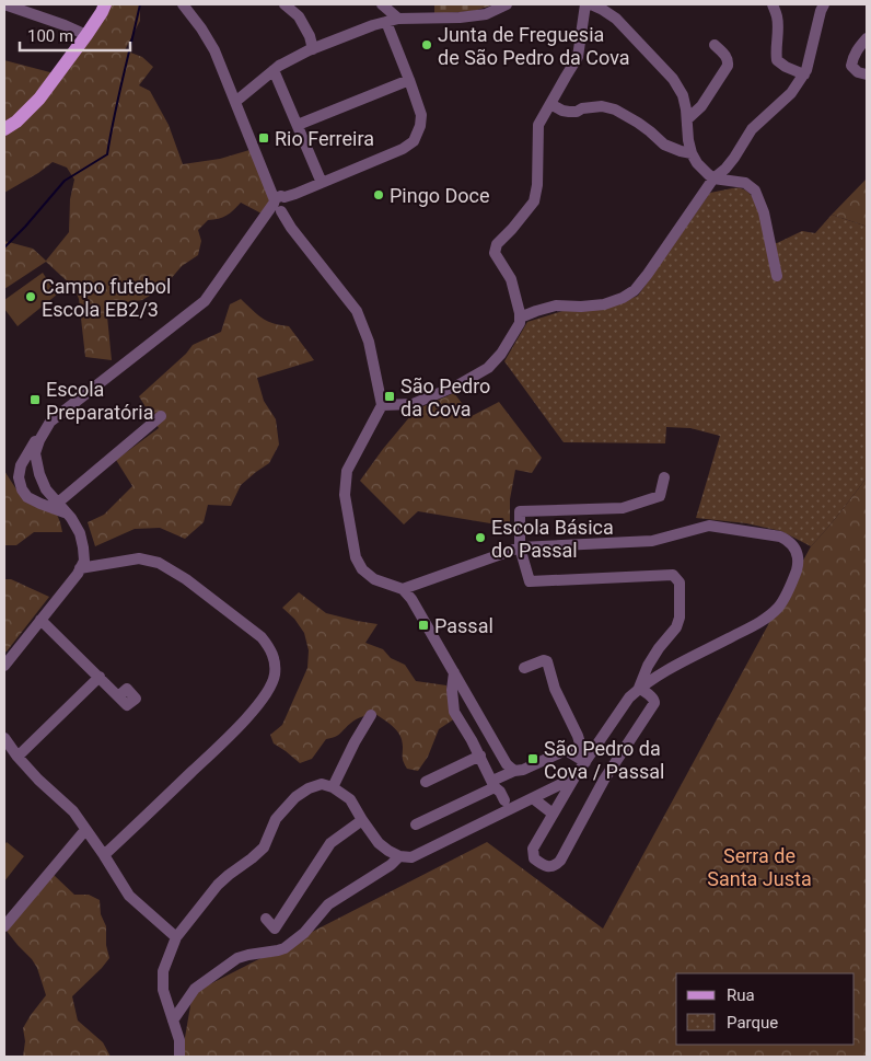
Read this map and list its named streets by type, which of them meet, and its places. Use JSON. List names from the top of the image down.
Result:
{
  "parks": ["Serra de Santa Justa"],
  "places": {
    "other": [
      "Junta de Freguesia de São Pedro da Cova",
      "Pingo Doce",
      "Campo futebol Escola EB2/3",
      "Escola Básica do Passal"
    ],
    "transit": [
      "Rio Ferreira",
      "São Pedro da Cova",
      "Escola Preparatória",
      "Passal",
      "São Pedro da Cova / Passal"
    ]
  },
  "legend": ["Rua", "Parque"],
  "scale_bar": "100 m"
}
